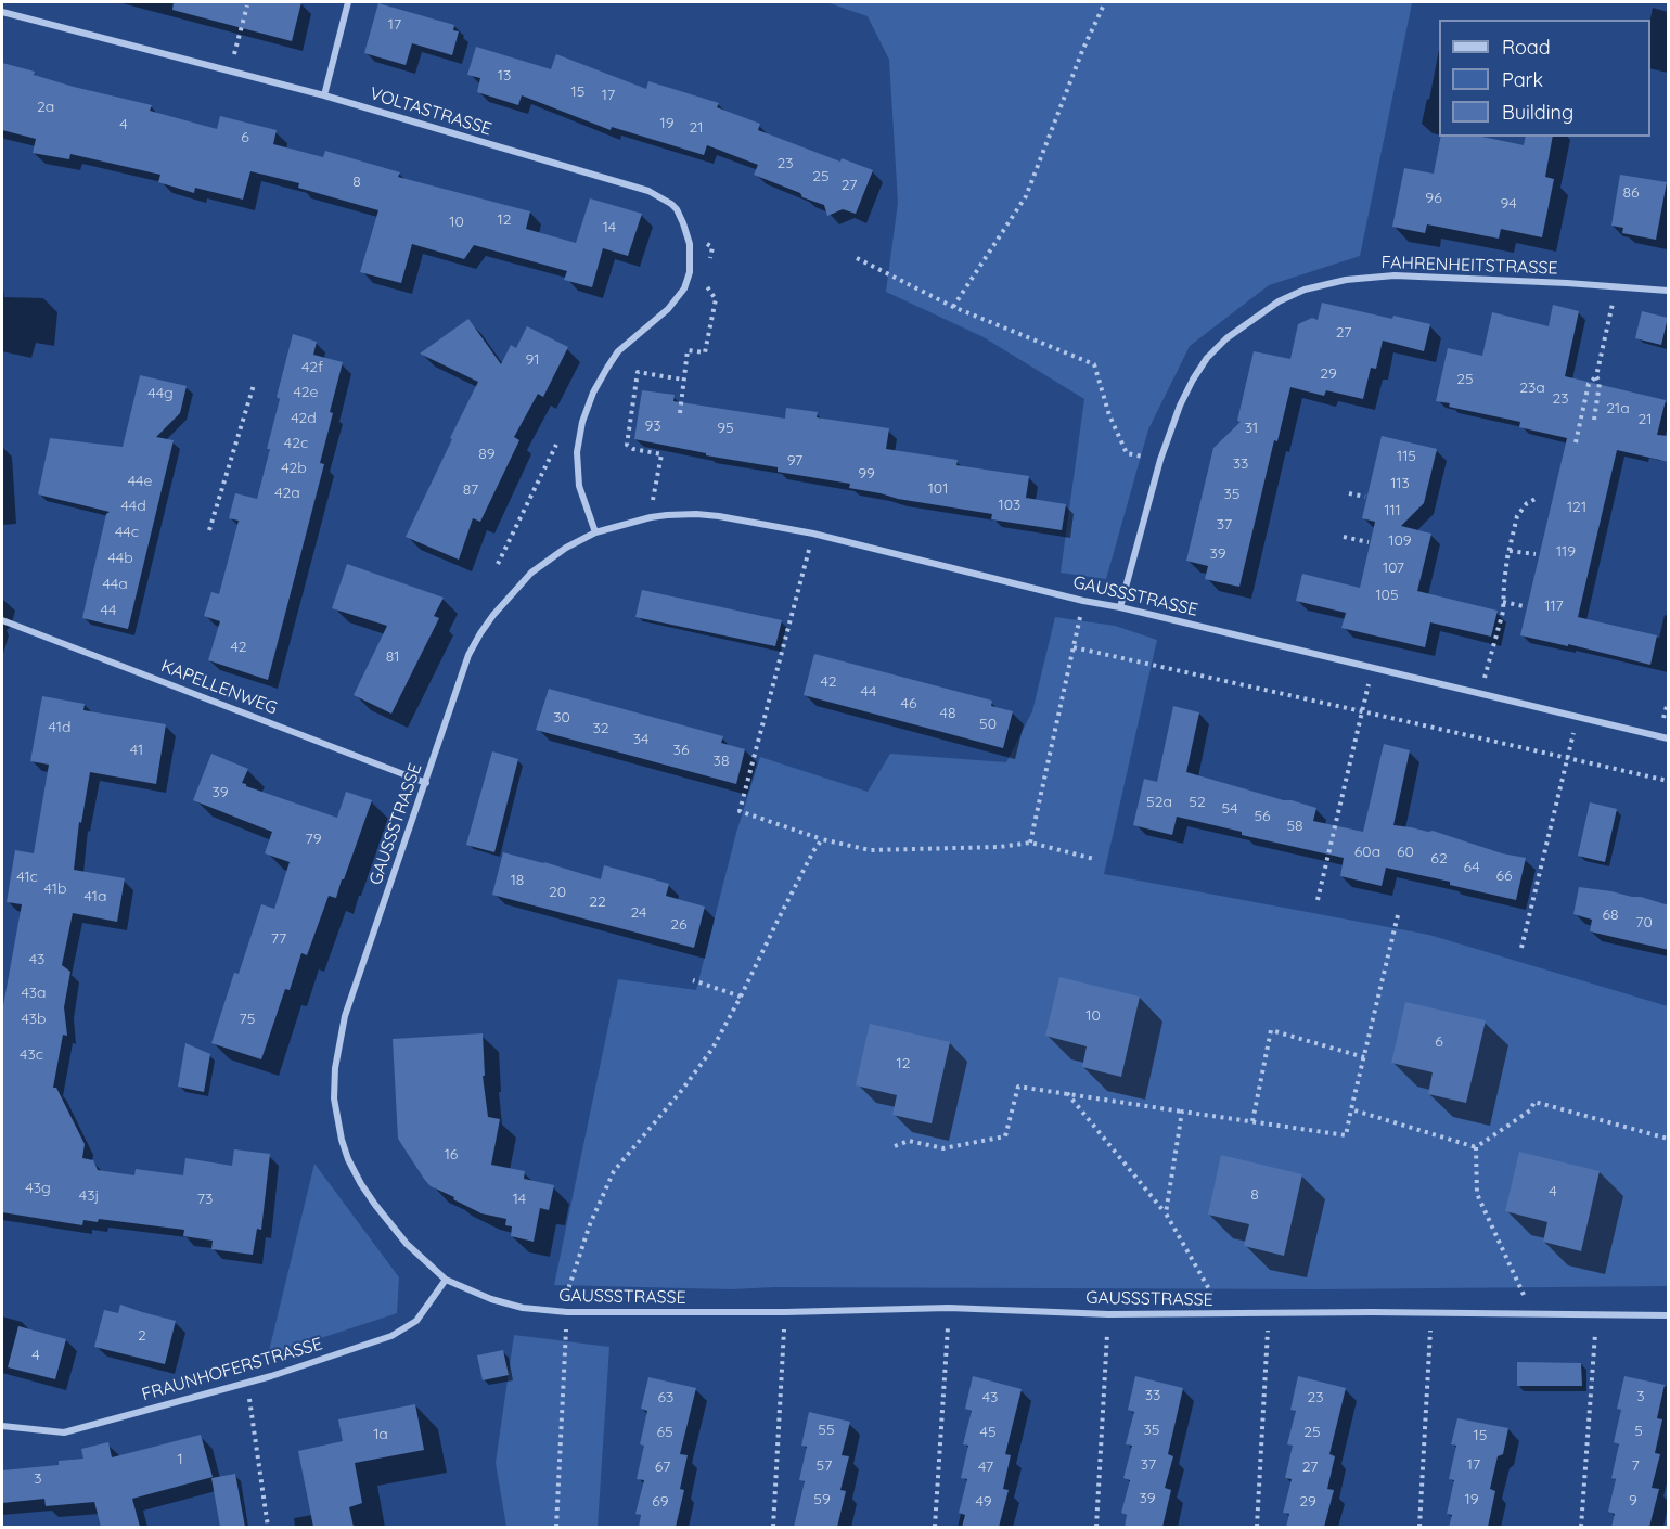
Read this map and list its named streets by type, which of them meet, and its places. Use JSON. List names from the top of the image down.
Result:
{
  "streets": {
    "street": [
      "VOLTASTRASSE",
      "FAHRENHEITSTRASSE",
      "GAUSSSTRASSE",
      "KAPELLENWEG",
      "FRAUNHOFERSTRASSE"
    ]
  },
  "crossings": [
    ["VOLTASTRASSE", "GAUSSSTRASSE"],
    ["FAHRENHEITSTRASSE", "GAUSSSTRASSE"],
    ["GAUSSSTRASSE", "KAPELLENWEG"],
    ["GAUSSSTRASSE", "FRAUNHOFERSTRASSE"]
  ],
  "house_numbers": [
    "17",
    "13",
    "15",
    "17",
    "2a",
    "19",
    "4",
    "21",
    "6",
    "23",
    "25",
    "8",
    "27",
    "86",
    "96",
    "94",
    "12",
    "10",
    "14",
    "27",
    "91",
    "42f",
    "29",
    "25",
    "23a",
    "42e",
    "44g",
    "23",
    "21a",
    "42d",
    "21",
    "93",
    "95",
    "31",
    "42c",
    "89",
    "115",
    "97",
    "33",
    "42b",
    "99",
    "44e",
    "113",
    "101",
    "87",
    "42a",
    "35",
    "103",
    "44d",
    "121",
    "111",
    "37",
    "44c",
    "109",
    "119",
    "39",
    "44b",
    "107",
    "44a",
    "105",
    "117",
    "44",
    "42",
    "81",
    "42",
    "44",
    "46",
    "48",
    "30",
    "50",
    "41d",
    "32",
    "34",
    "41",
    "36",
    "38",
    "39",
    "52a",
    "52",
    "54",
    "56",
    "58",
    "79",
    "60a",
    "60",
    "62",
    "64",
    "66",
    "41c",
    "18",
    "41b",
    "20",
    "41a",
    "22",
    "24",
    "68",
    "70",
    "26",
    "77",
    "43",
    "43a",
    "10",
    "43b",
    "75",
    "6",
    "43c",
    "12",
    "16",
    "43g",
    "4",
    "8",
    "43j",
    "73",
    "14",
    "2",
    "4",
    "33",
    "3",
    "63",
    "43",
    "23",
    "55",
    "35",
    "5",
    "65",
    "45",
    "25",
    "1a",
    "15",
    "1",
    "37",
    "17",
    "57",
    "7",
    "67",
    "47",
    "27",
    "3",
    "39",
    "59",
    "19",
    "9",
    "69",
    "49",
    "29"
  ],
  "legend": ["Road", "Park", "Building"]
}
